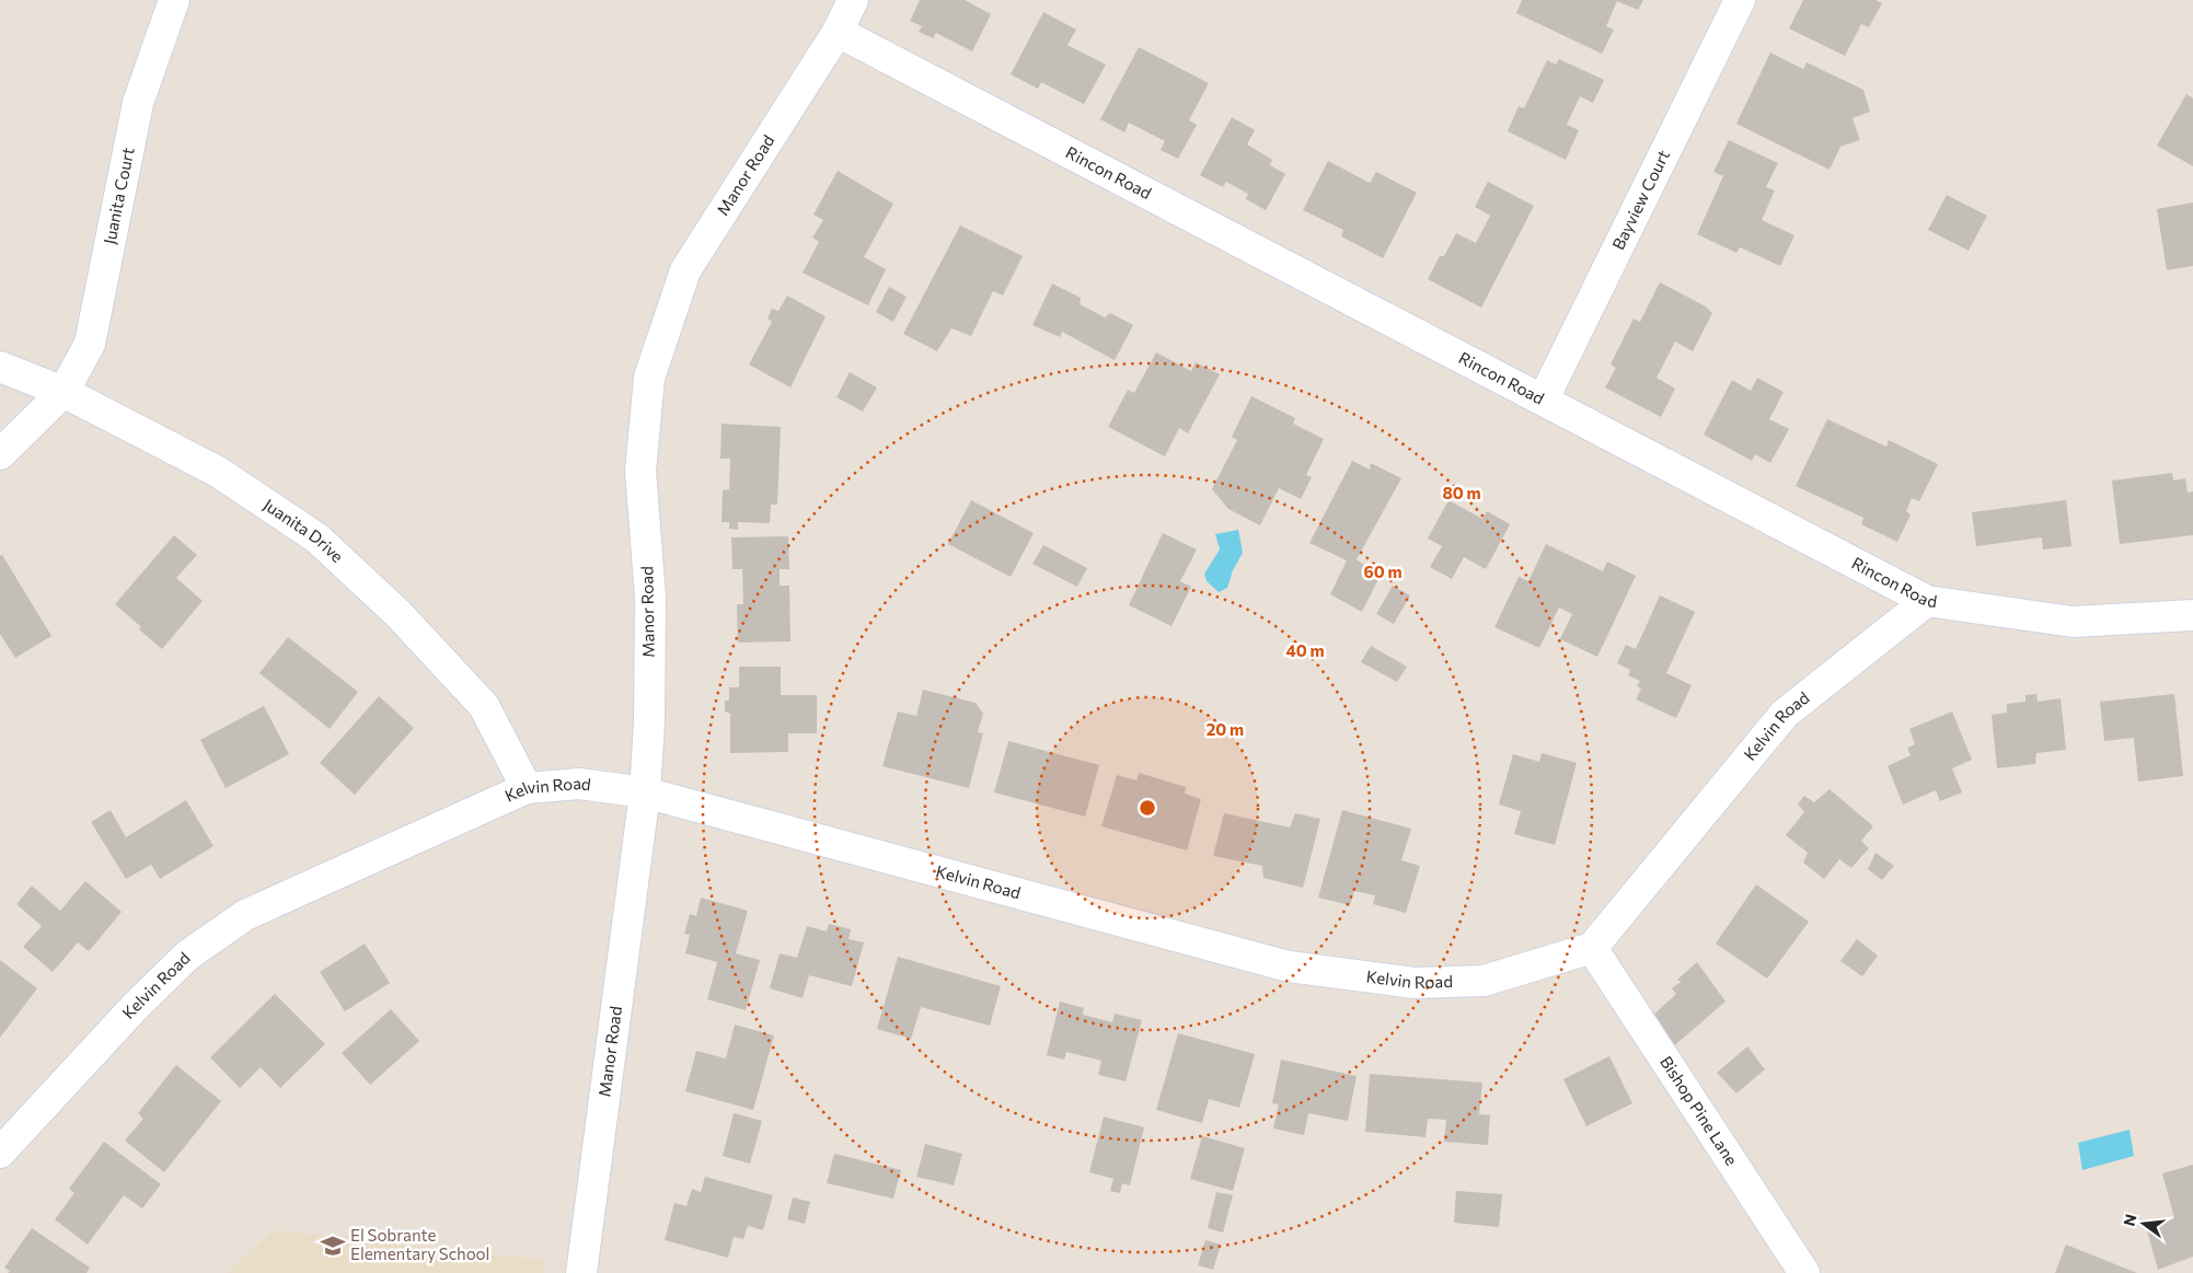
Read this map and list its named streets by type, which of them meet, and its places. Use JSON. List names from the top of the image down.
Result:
{
  "streets": {
    "street": [
      "Rincon Road",
      "Manor Road",
      "Juanita Court",
      "Bayview Court",
      "Juanita Drive",
      "Kelvin Road",
      "Bishop Pine Lane"
    ]
  },
  "crossings": [
    ["Rincon Road", "Manor Road"],
    ["Rincon Road", "Bayview Court"],
    ["Rincon Road", "Kelvin Road"],
    ["Manor Road", "Kelvin Road"],
    ["Juanita Court", "Juanita Drive"],
    ["Juanita Drive", "Kelvin Road"],
    ["Kelvin Road", "Bishop Pine Lane"]
  ],
  "places": {
    "school or university": ["El Sobrante Elementary School"]
  },
  "north": "left",
  "rings": [
    "80 m",
    "60 m",
    "40 m",
    "20 m"
  ]
}
